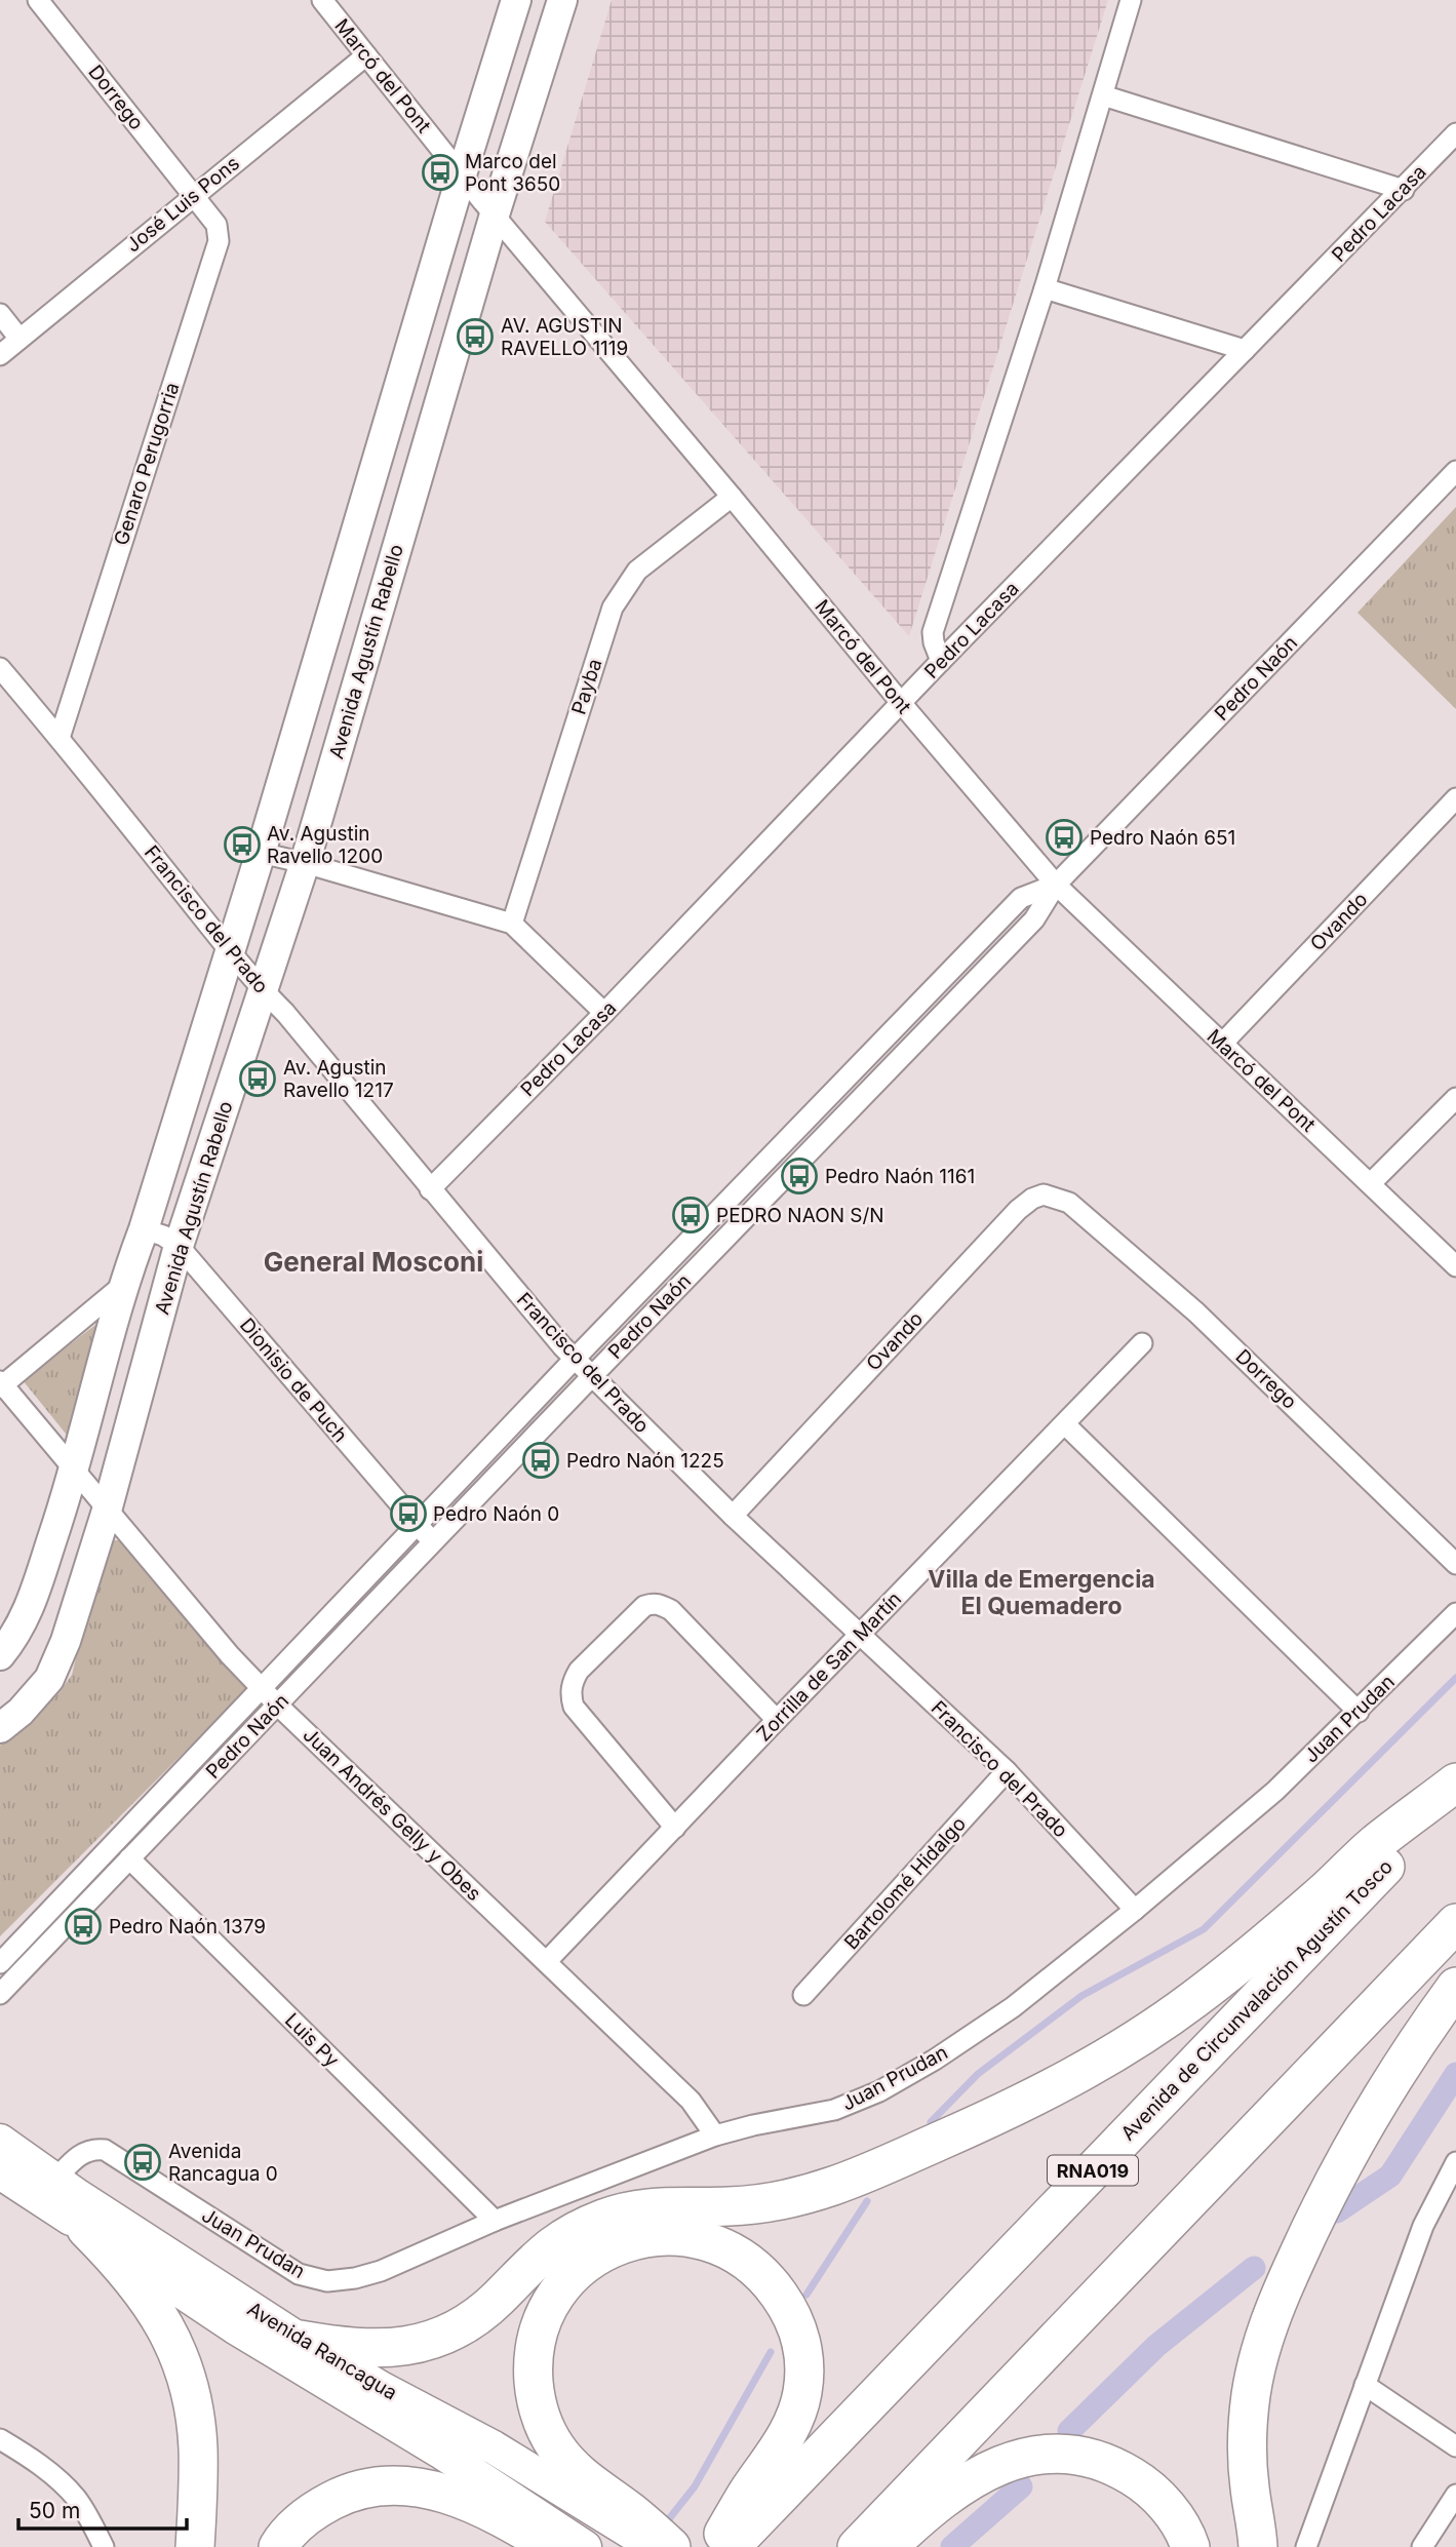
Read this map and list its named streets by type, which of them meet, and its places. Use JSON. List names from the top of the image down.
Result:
{
  "streets": {
    "highway": ["Avenida de Circunvalación Agustín Tosco", "RNA019"],
    "main road": ["Avenida Agustín Rabello", "Avenida Rancagua"],
    "street": [
      "Marcó del Pont",
      "Dorrego",
      "José Luis Pons",
      "Pedro Lacasa",
      "Genaro Perugorria",
      "Pedro Naón",
      "Payba",
      "Francisco del Prado",
      "Ovando",
      "Dionisio de Puch",
      "Zorrilla de San Martín",
      "Juan Prudan",
      "Juan Andrés Gelly y Obes",
      "Bartolomé Hidalgo",
      "Luis Py"
    ]
  },
  "crossings": [
    ["Marcó del Pont", "José Luis Pons"],
    ["Marcó del Pont", "Pedro Lacasa"],
    ["Marcó del Pont", "Avenida Agustín Rabello"],
    ["Marcó del Pont", "Pedro Naón"],
    ["Marcó del Pont", "Payba"],
    ["Marcó del Pont", "Ovando"],
    ["Dorrego", "José Luis Pons"],
    ["Dorrego", "Genaro Perugorria"],
    ["Dorrego", "Ovando"],
    ["José Luis Pons", "Genaro Perugorria"],
    ["Pedro Lacasa", "Francisco del Prado"],
    ["Genaro Perugorria", "Francisco del Prado"],
    ["Avenida Agustín Rabello", "Francisco del Prado"],
    ["Avenida Agustín Rabello", "Dionisio de Puch"],
    ["Avenida Agustín Rabello", "Juan Andrés Gelly y Obes"],
    ["Pedro Naón", "Francisco del Prado"],
    ["Pedro Naón", "Dionisio de Puch"],
    ["Pedro Naón", "Juan Andrés Gelly y Obes"],
    ["Pedro Naón", "Luis Py"],
    ["Francisco del Prado", "Ovando"],
    ["Francisco del Prado", "Zorrilla de San Martín"],
    ["Francisco del Prado", "Juan Prudan"],
    ["Francisco del Prado", "Bartolomé Hidalgo"],
    ["Zorrilla de San Martín", "Juan Andrés Gelly y Obes"],
    ["Juan Prudan", "Juan Andrés Gelly y Obes"],
    ["Juan Prudan", "Luis Py"],
    ["Juan Prudan", "Avenida Rancagua"]
  ],
  "districts": ["General Mosconi", "Villa de Emergencia El Quemadero"],
  "places": {
    "bus stop": [
      "Marco del Pont 3650",
      "AV. AGUSTIN RAVELLO 1119",
      "Pedro Naón 651",
      "Av. Agustin Ravello 1200",
      "Av. Agustin Ravello 1217",
      "Pedro Naón 1161",
      "PEDRO NAON S/N",
      "Pedro Naón 1225",
      "Pedro Naón 0",
      "Pedro Naón 1379",
      "Avenida Rancagua 0"
    ]
  },
  "scale_bar": "50 m"
}
